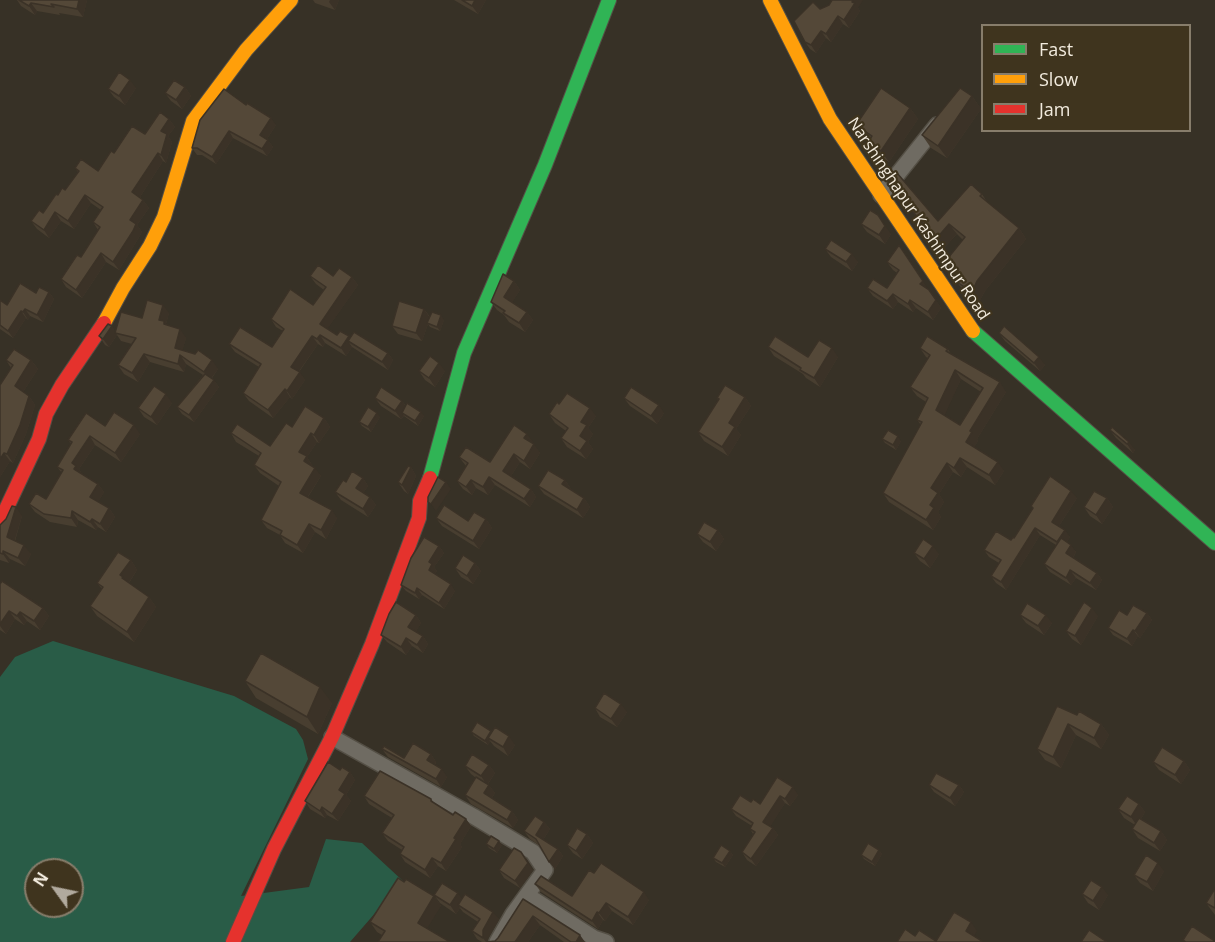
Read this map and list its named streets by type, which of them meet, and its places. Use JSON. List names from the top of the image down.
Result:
{
  "streets": {
    "street": ["Narshinghapur Kashimpur Road"]
  },
  "legend": ["Fast", "Slow", "Jam"],
  "north": "top left"
}
